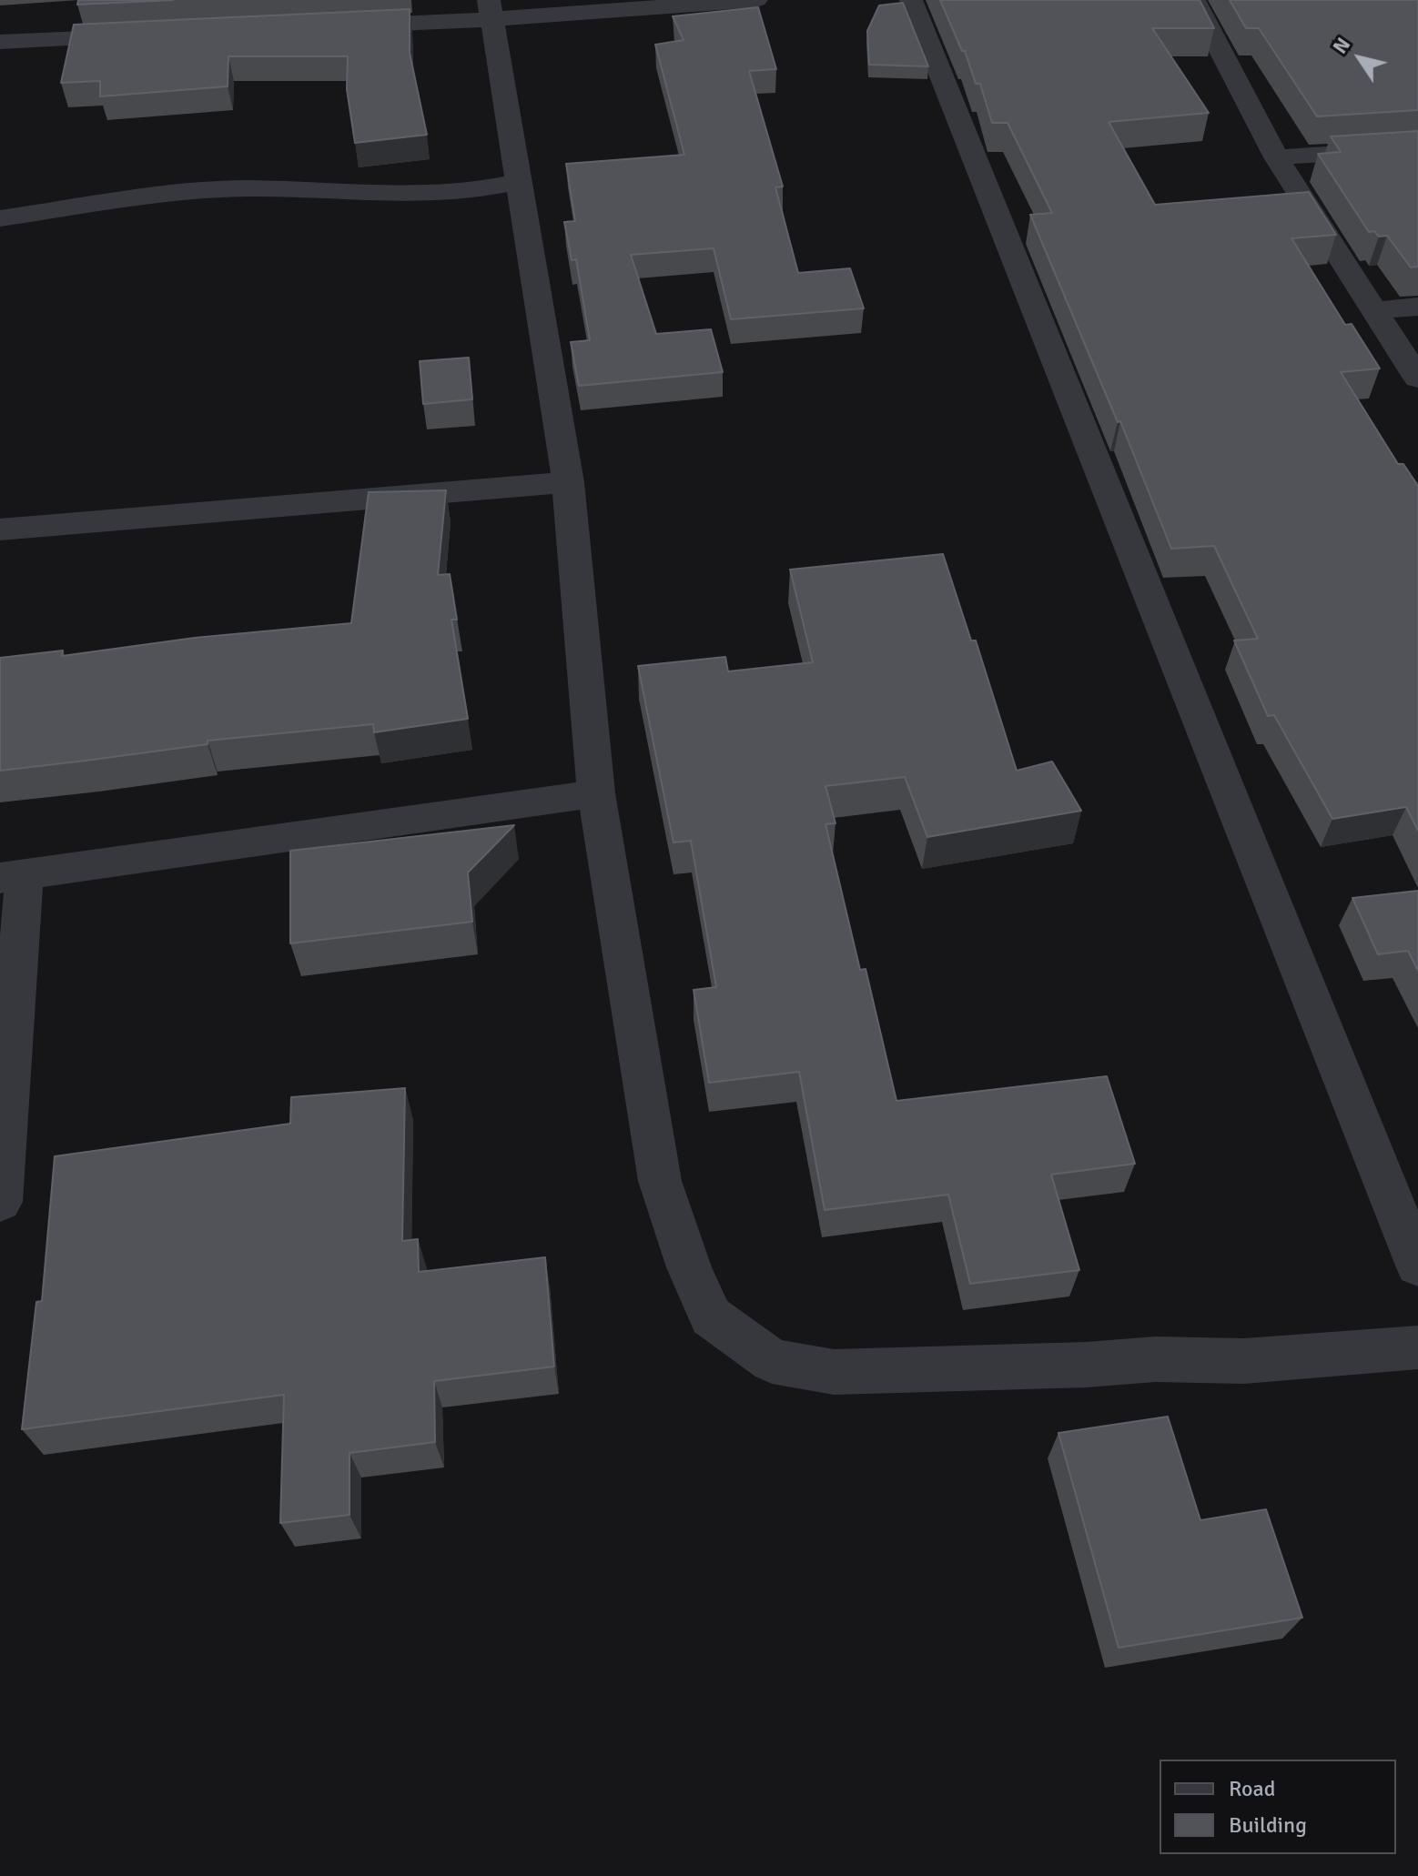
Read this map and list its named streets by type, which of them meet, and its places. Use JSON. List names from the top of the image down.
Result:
{
  "legend": ["Road", "Building"],
  "north": "top left"
}
